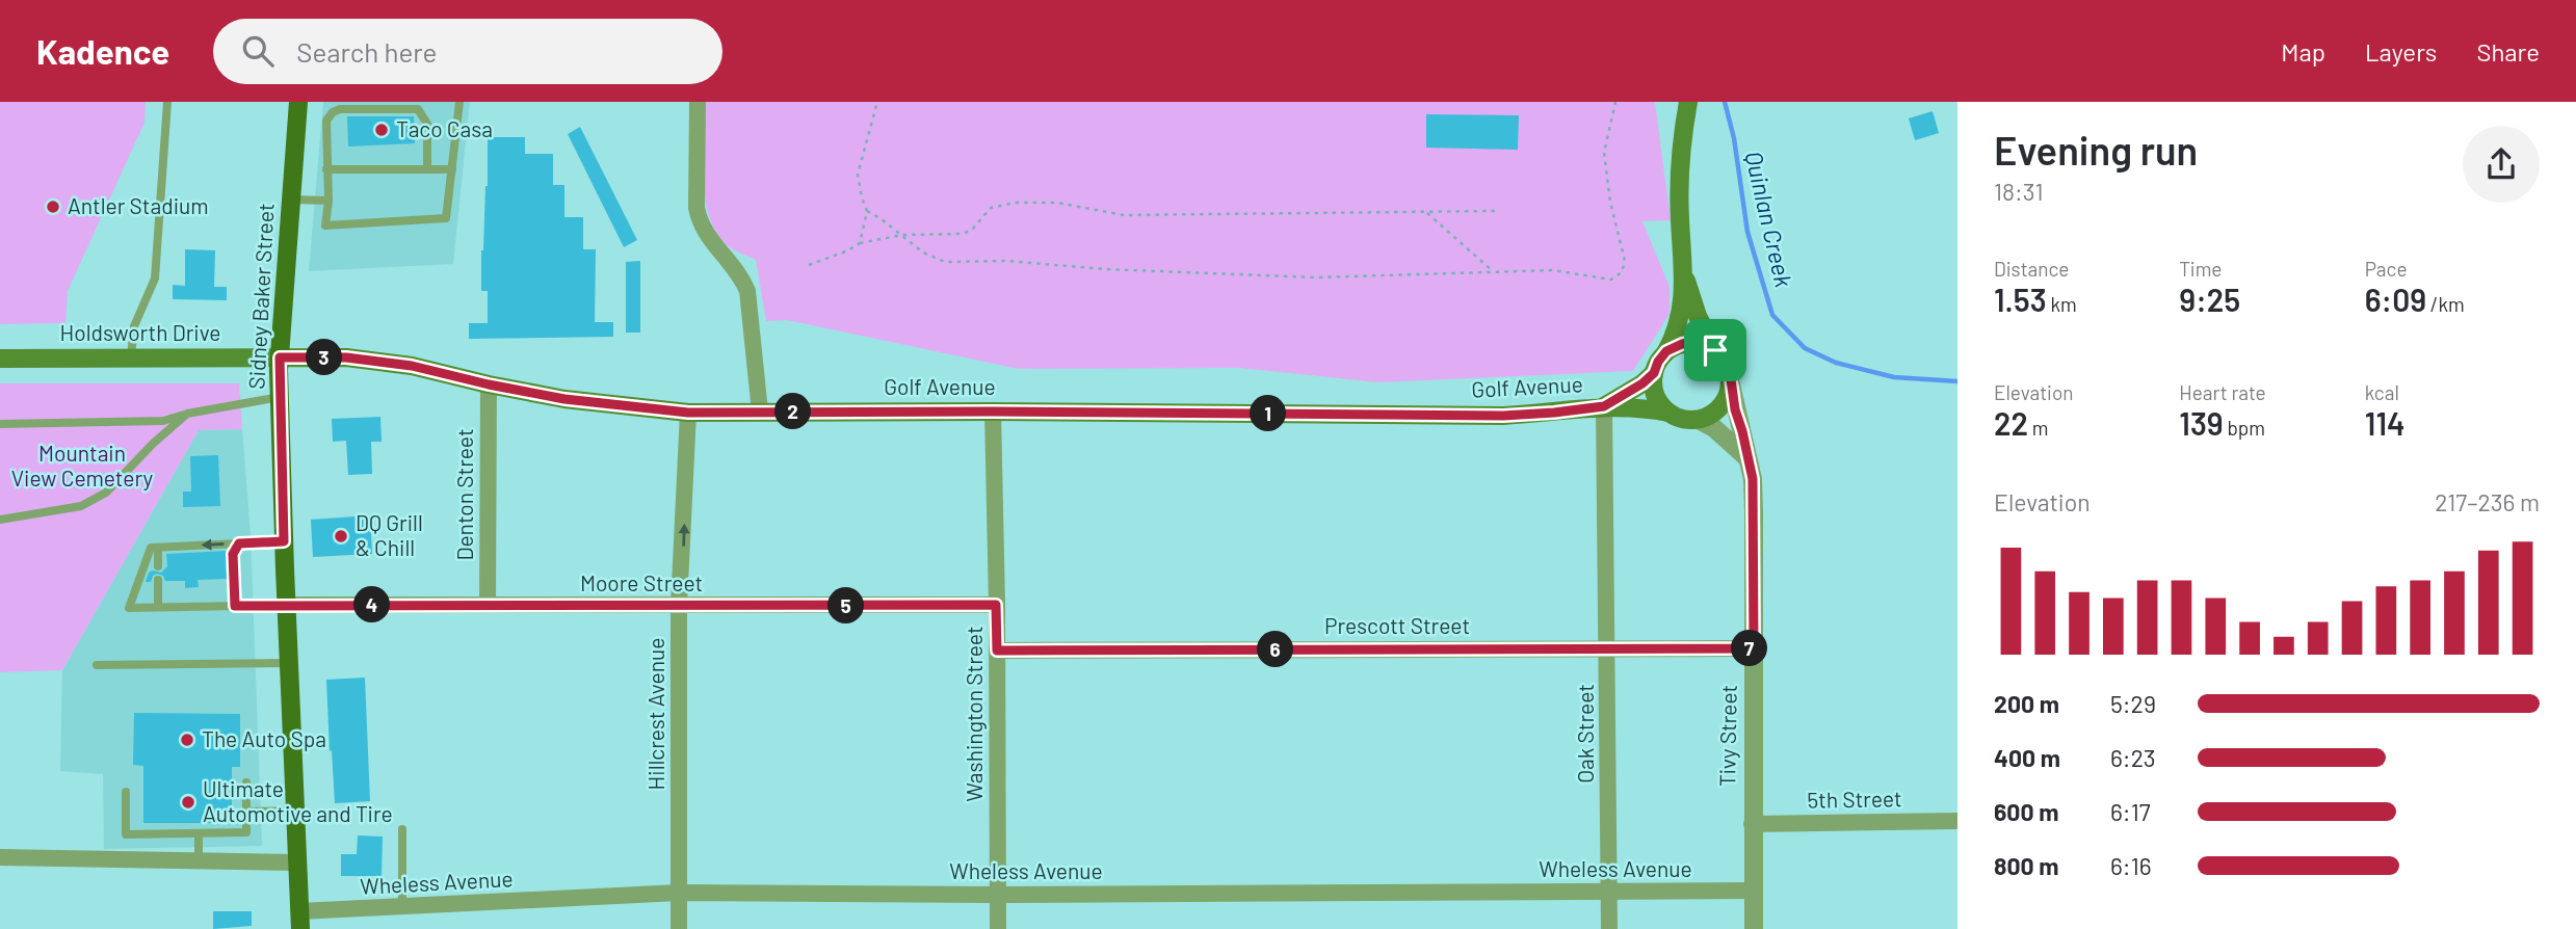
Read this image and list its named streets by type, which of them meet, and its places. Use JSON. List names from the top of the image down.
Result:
{
  "streets": {
    "main road": ["Sidney Baker Street", "Holdsworth Drive", "Golf Avenue"],
    "street": [
      "Denton Street",
      "Moore Street",
      "Prescott Street",
      "Hillcrest Avenue",
      "Washington Street",
      "Oak Street",
      "Tivy Street",
      "5th Street",
      "Wheless Avenue"
    ]
  },
  "crossings": [
    ["Sidney Baker Street", "Holdsworth Drive"],
    ["Sidney Baker Street", "Golf Avenue"],
    ["Sidney Baker Street", "Moore Street"],
    ["Sidney Baker Street", "Wheless Avenue"],
    ["Holdsworth Drive", "Golf Avenue"],
    ["Golf Avenue", "Denton Street"],
    ["Golf Avenue", "Hillcrest Avenue"],
    ["Golf Avenue", "Washington Street"],
    ["Golf Avenue", "Oak Street"],
    ["Golf Avenue", "Tivy Street"],
    ["Denton Street", "Moore Street"],
    ["Moore Street", "Hillcrest Avenue"],
    ["Moore Street", "Washington Street"],
    ["Prescott Street", "Washington Street"],
    ["Prescott Street", "Oak Street"],
    ["Prescott Street", "Tivy Street"],
    ["Hillcrest Avenue", "Wheless Avenue"],
    ["Washington Street", "Wheless Avenue"],
    ["Oak Street", "Wheless Avenue"],
    ["Tivy Street", "5th Street"],
    ["Tivy Street", "Wheless Avenue"]
  ],
  "one_way": ["Hillcrest Avenue"],
  "water": ["Quinlan Creek"],
  "parks": ["Mountain View Cemetery"],
  "places": [
    "Taco Casa",
    "Antler Stadium",
    "DQ Grill & Chill",
    "The Auto Spa",
    "Ultimate Automotive and Tire"
  ],
  "page": {
    "header": "Kadence",
    "search": "Search here",
    "nav": ["Map", "Layers", "Share"],
    "heading": ["Evening run", "18:31"],
    "stats": [
      ["Distance", "1.53 km"],
      ["Time", "9:25"],
      ["Pace", "6:09 /km"],
      ["Elevation", "22 m"],
      ["Heart rate", "139 bpm"],
      ["kcal", "114"]
    ],
    "pins": [
      "3",
      "2",
      "1",
      "4",
      "5",
      "7",
      "6"
    ],
    "chart": ["Elevation", "217–236 m"],
    "list": [
      {
        "name": "200 m",
        "note": "5:29"
      },
      {
        "name": "400 m",
        "note": "6:23"
      },
      {
        "name": "600 m",
        "note": "6:17"
      },
      {
        "name": "800 m",
        "note": "6:16"
      }
    ]
  }
}
